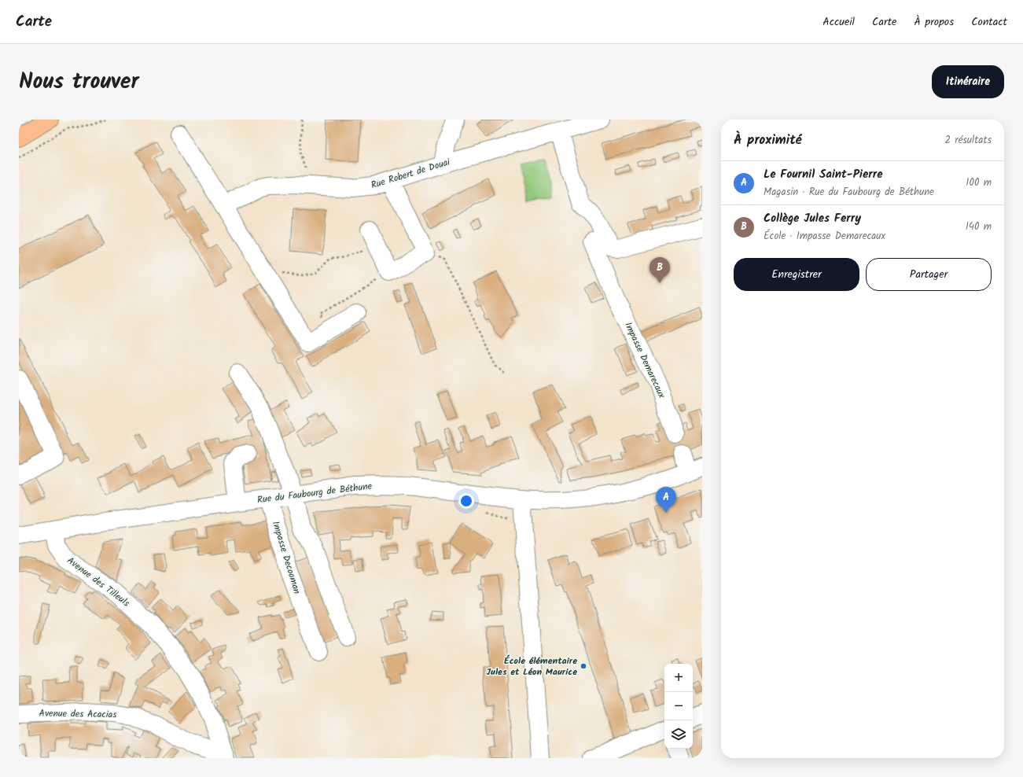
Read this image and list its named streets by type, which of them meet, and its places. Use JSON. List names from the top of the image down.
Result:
{
  "streets": {
    "street": [
      "Rue Robert de Douai",
      "Impasse Demarecaux",
      "Rue du Faubourg de Béthune",
      "Impasse Decooman",
      "Avenue des Tilleuls",
      "Avenue des Acacias"
    ]
  },
  "crossings": [
    ["Rue du Faubourg de Béthune", "Impasse Decooman"],
    ["Rue du Faubourg de Béthune", "Avenue des Tilleuls"],
    ["Avenue des Tilleuls", "Avenue des Acacias"]
  ],
  "places": ["École élémentaire Jules et Léon Maurice"],
  "page": {
    "header": "Carte",
    "nav": [
      "Accueil",
      "Carte",
      "À propos",
      "Contact"
    ],
    "title": "Nous trouver",
    "buttons": [
      "Itinéraire",
      ["Enregistrer", "Partager"]
    ],
    "heading": ["À proximité", "2 résultats"],
    "list": [
      {
        "mark": "A",
        "name": "Le Fournil Saint-Pierre",
        "note": "Magasin · Rue du Faubourg de Béthune",
        "value": "100 m"
      },
      {
        "mark": "B",
        "name": "Collège Jules Ferry",
        "note": "École · Impasse Demarecaux",
        "value": "140 m"
      }
    ],
    "pins": ["B", "A"],
    "map_buttons": ["+", "−"]
  }
}
